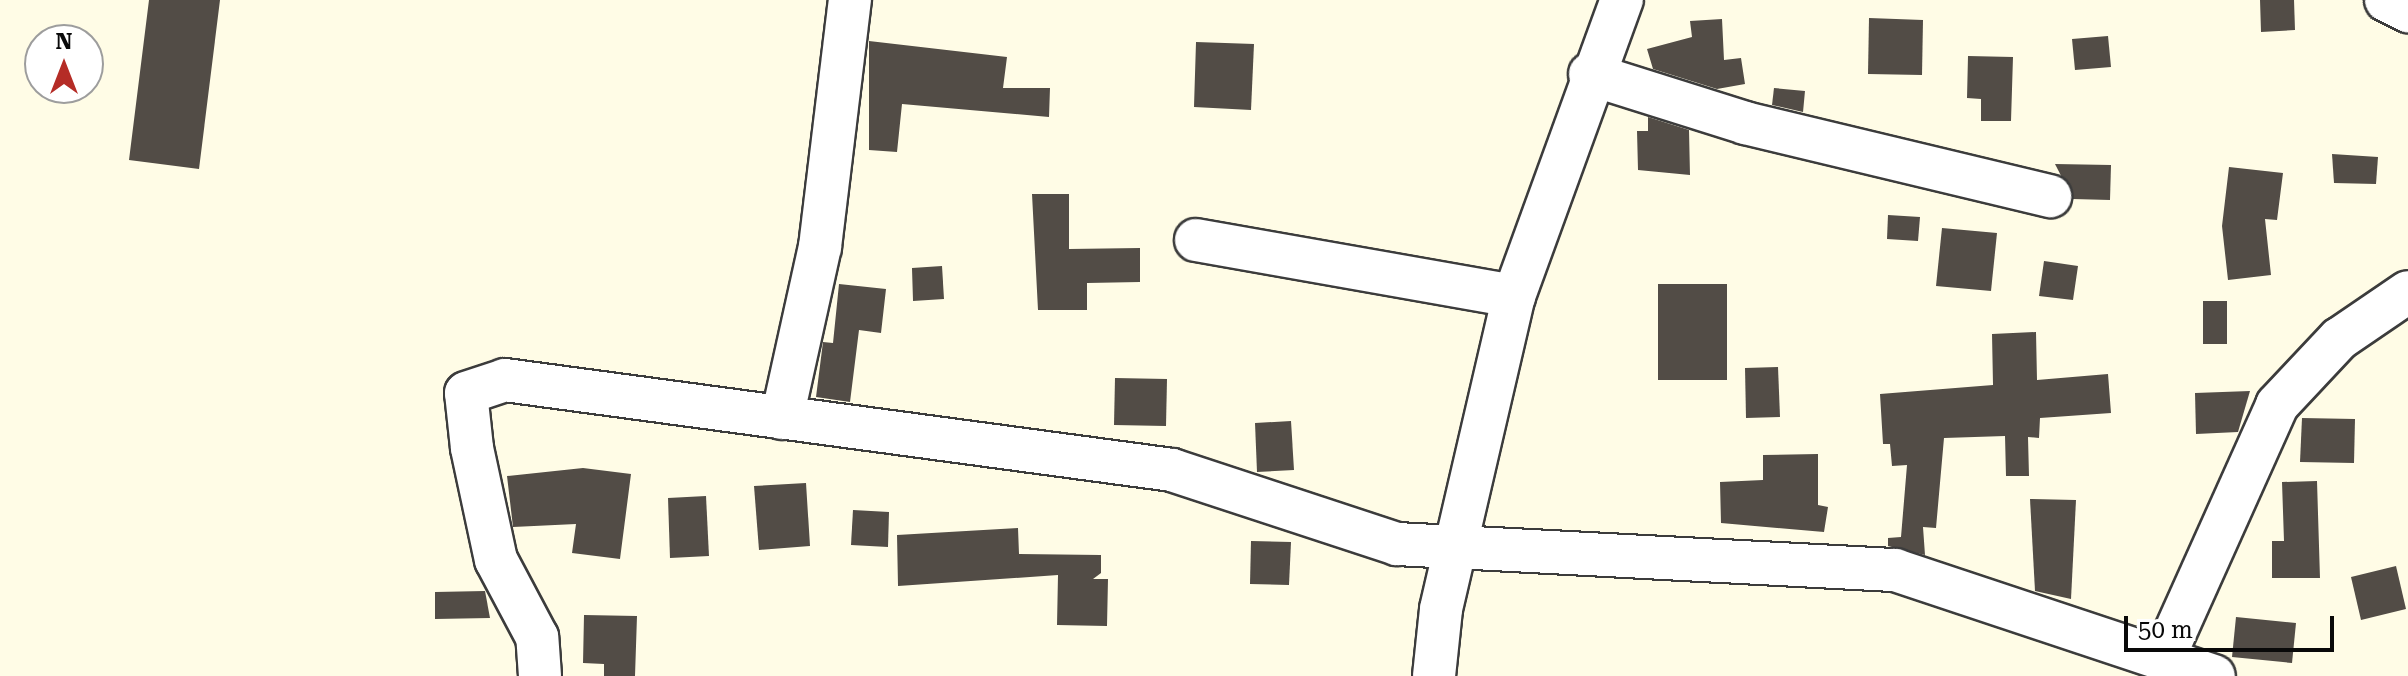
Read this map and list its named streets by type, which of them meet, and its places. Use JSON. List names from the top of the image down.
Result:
{
  "scale_bar": "50 m",
  "north": "top"
}
